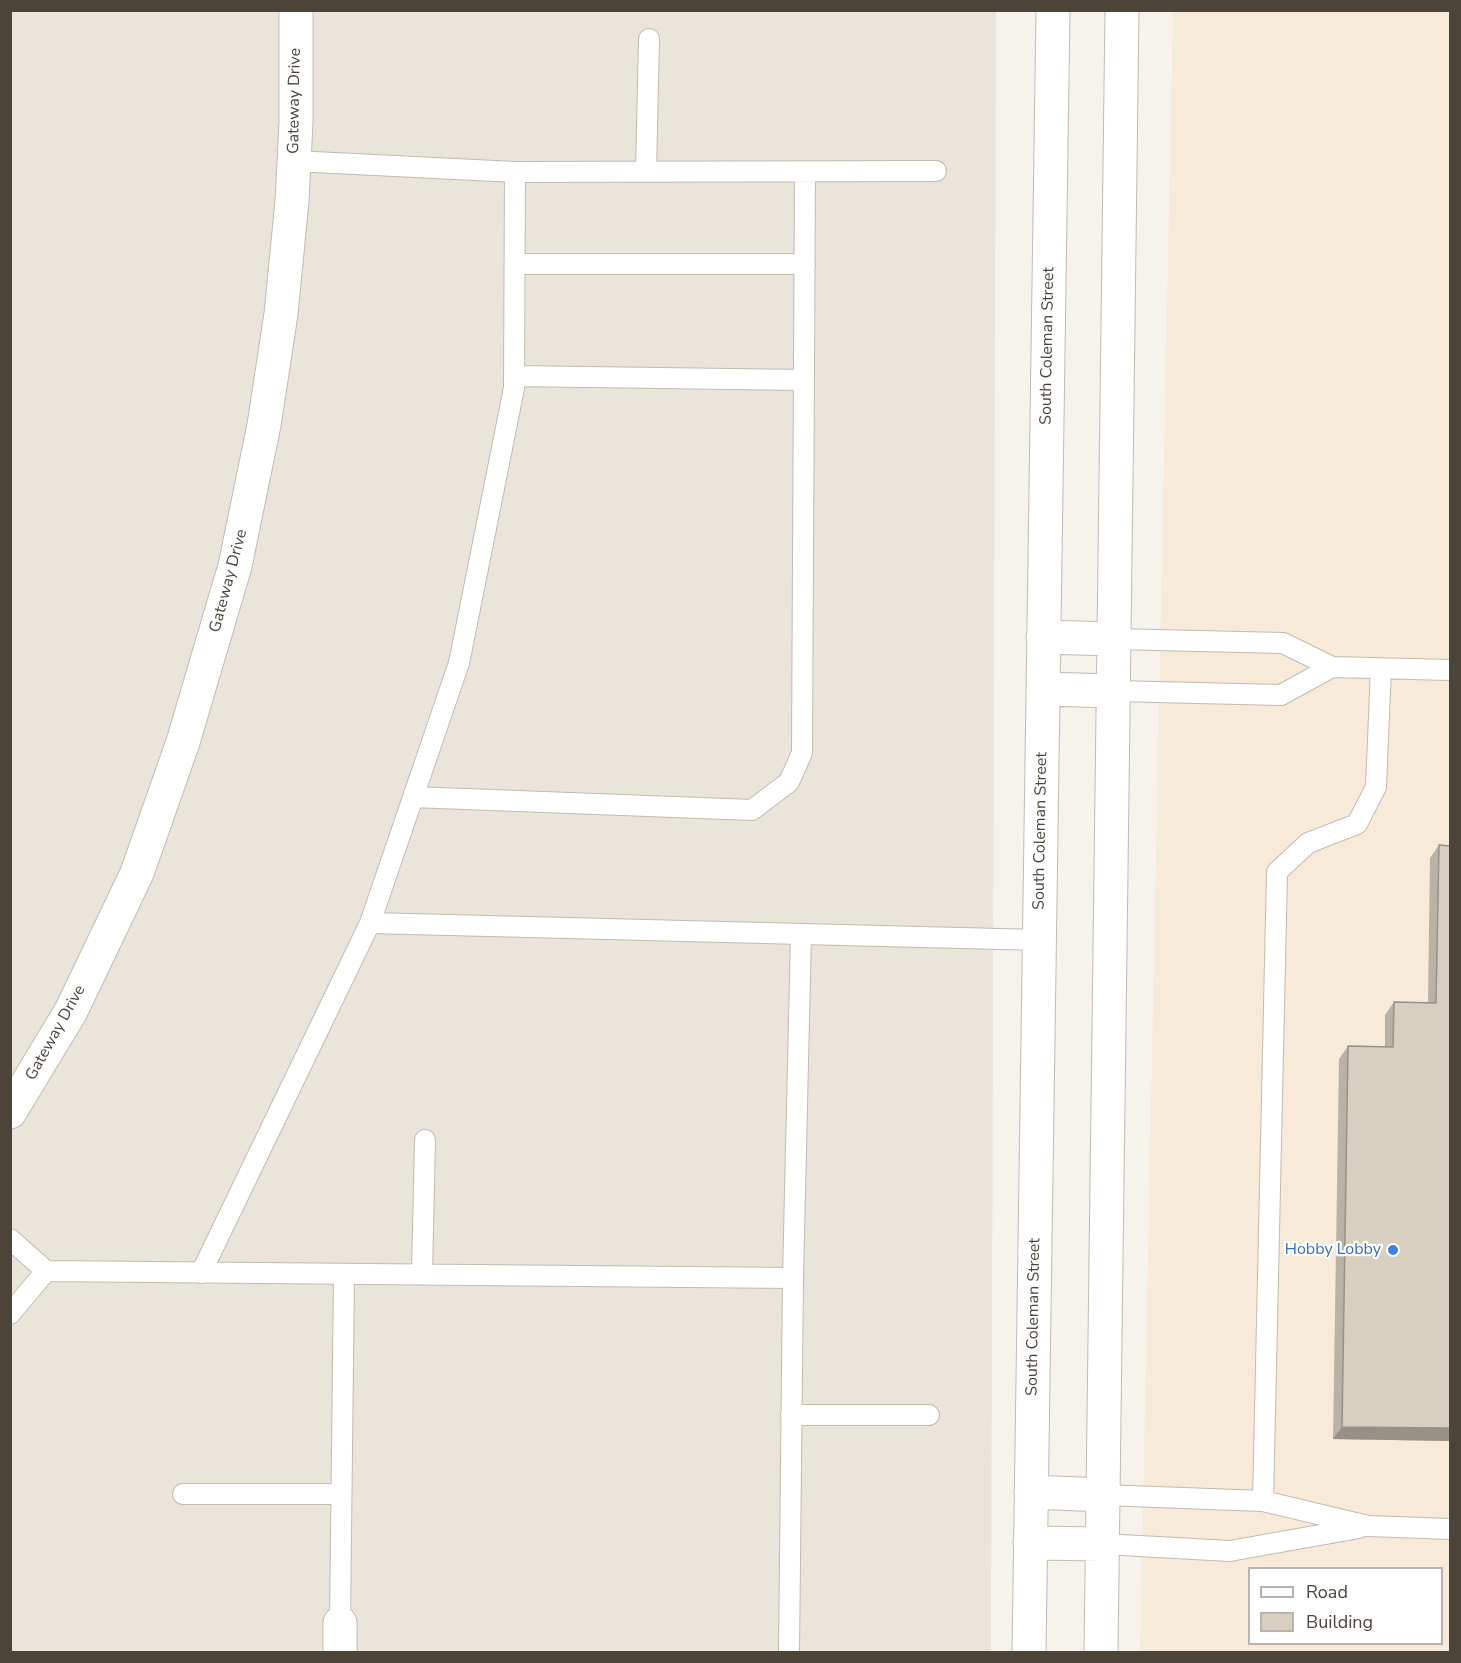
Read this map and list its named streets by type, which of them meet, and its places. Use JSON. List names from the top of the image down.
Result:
{
  "streets": {
    "street": ["Gateway Drive", "South Coleman Street"]
  },
  "places": ["Hobby Lobby"],
  "legend": ["Road", "Building"]
}
